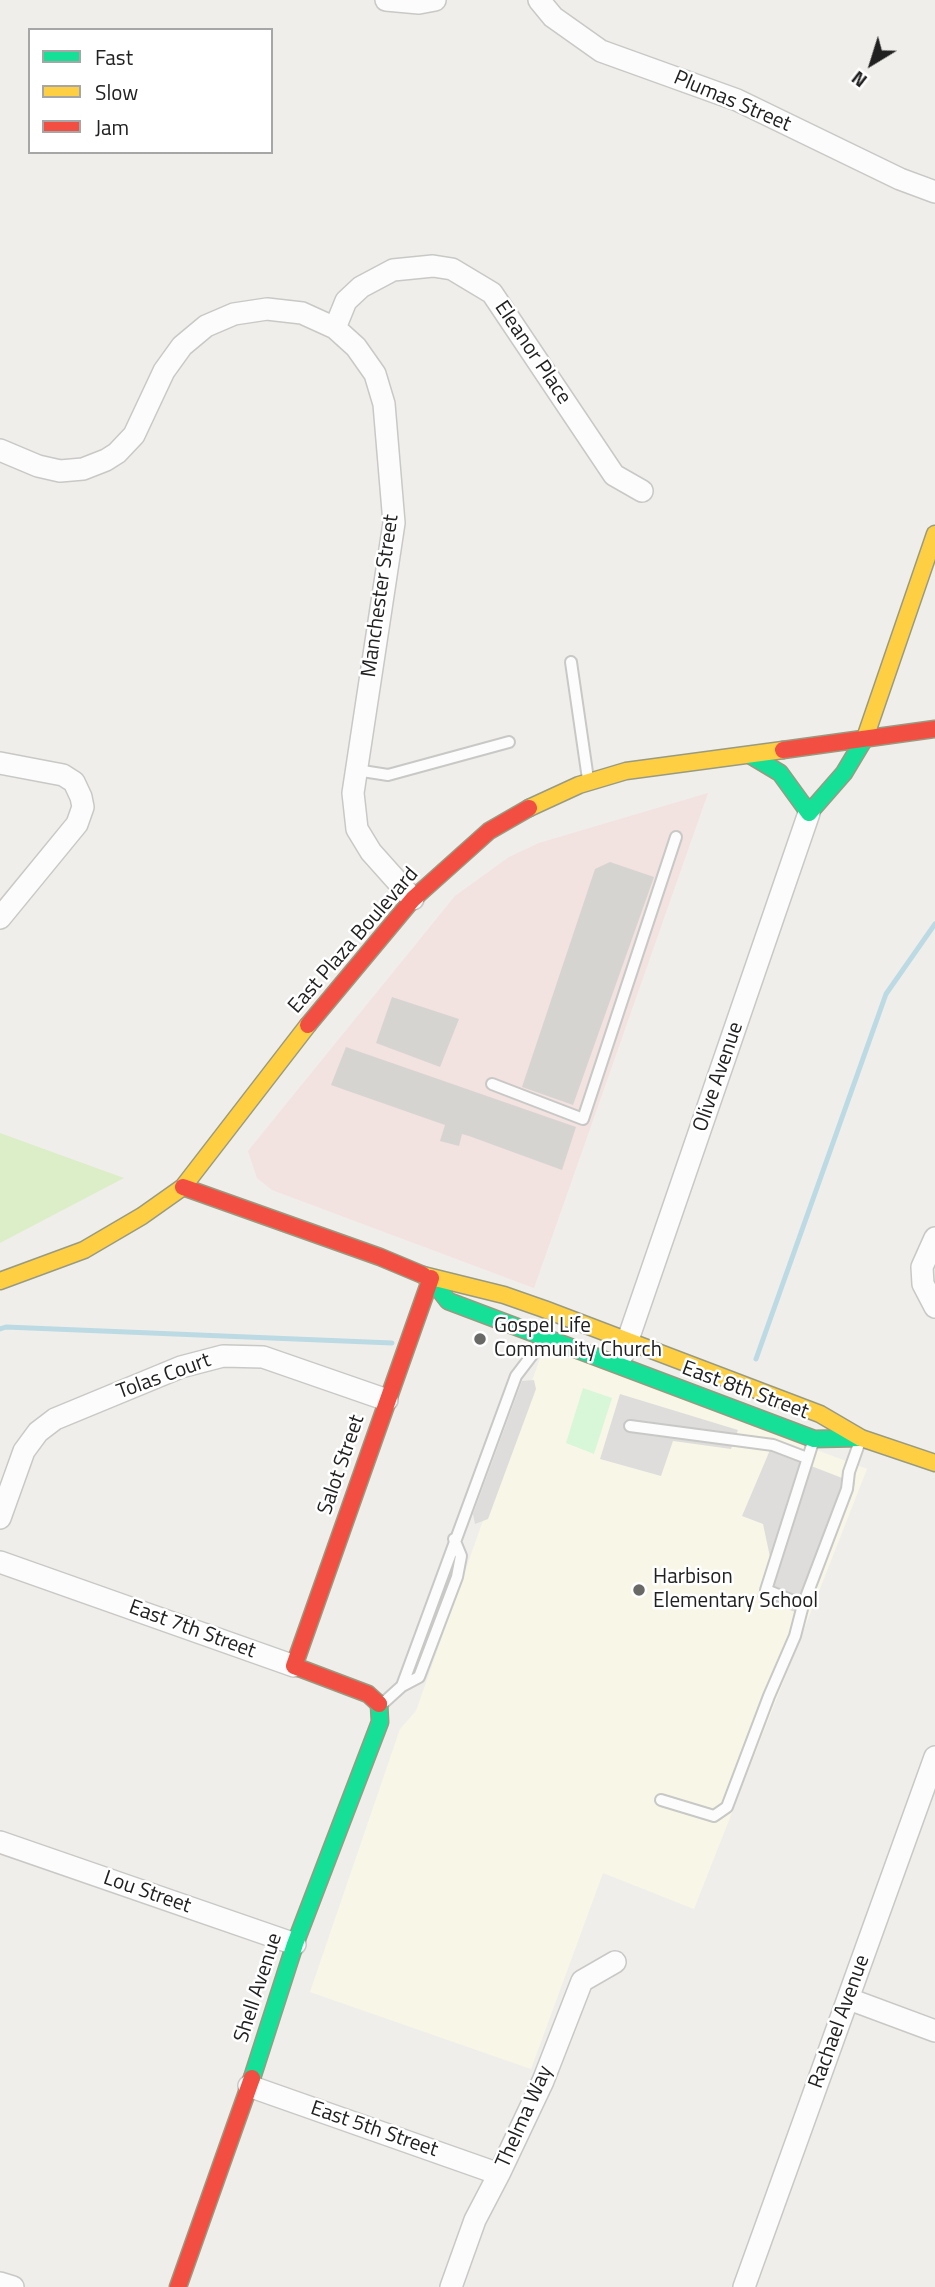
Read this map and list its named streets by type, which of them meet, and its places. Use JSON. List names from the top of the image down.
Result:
{
  "streets": {
    "main road": [
      "East Plaza Boulevard",
      "East 8th Street",
      "Salot Street",
      "East 7th Street",
      "Shell Avenue"
    ],
    "street": [
      "Plumas Street",
      "Eleanor Place",
      "Manchester Street",
      "Olive Avenue",
      "Tolas Court",
      "Lou Street",
      "Rachael Avenue",
      "Thelma Way",
      "East 5th Street"
    ]
  },
  "crossings": [
    ["Eleanor Place", "Manchester Street"],
    ["Manchester Street", "East Plaza Boulevard"],
    ["East Plaza Boulevard", "East 8th Street"],
    ["Olive Avenue", "East 8th Street"],
    ["Tolas Court", "Salot Street"],
    ["East 8th Street", "Salot Street"],
    ["Salot Street", "East 7th Street"],
    ["East 7th Street", "Shell Avenue"],
    ["Lou Street", "Shell Avenue"],
    ["Shell Avenue", "East 5th Street"],
    ["Thelma Way", "East 5th Street"]
  ],
  "places": ["Gospel Life Community Church", "Harbison Elementary School"],
  "legend": ["Fast", "Slow", "Jam"],
  "north": "bottom left"
}
